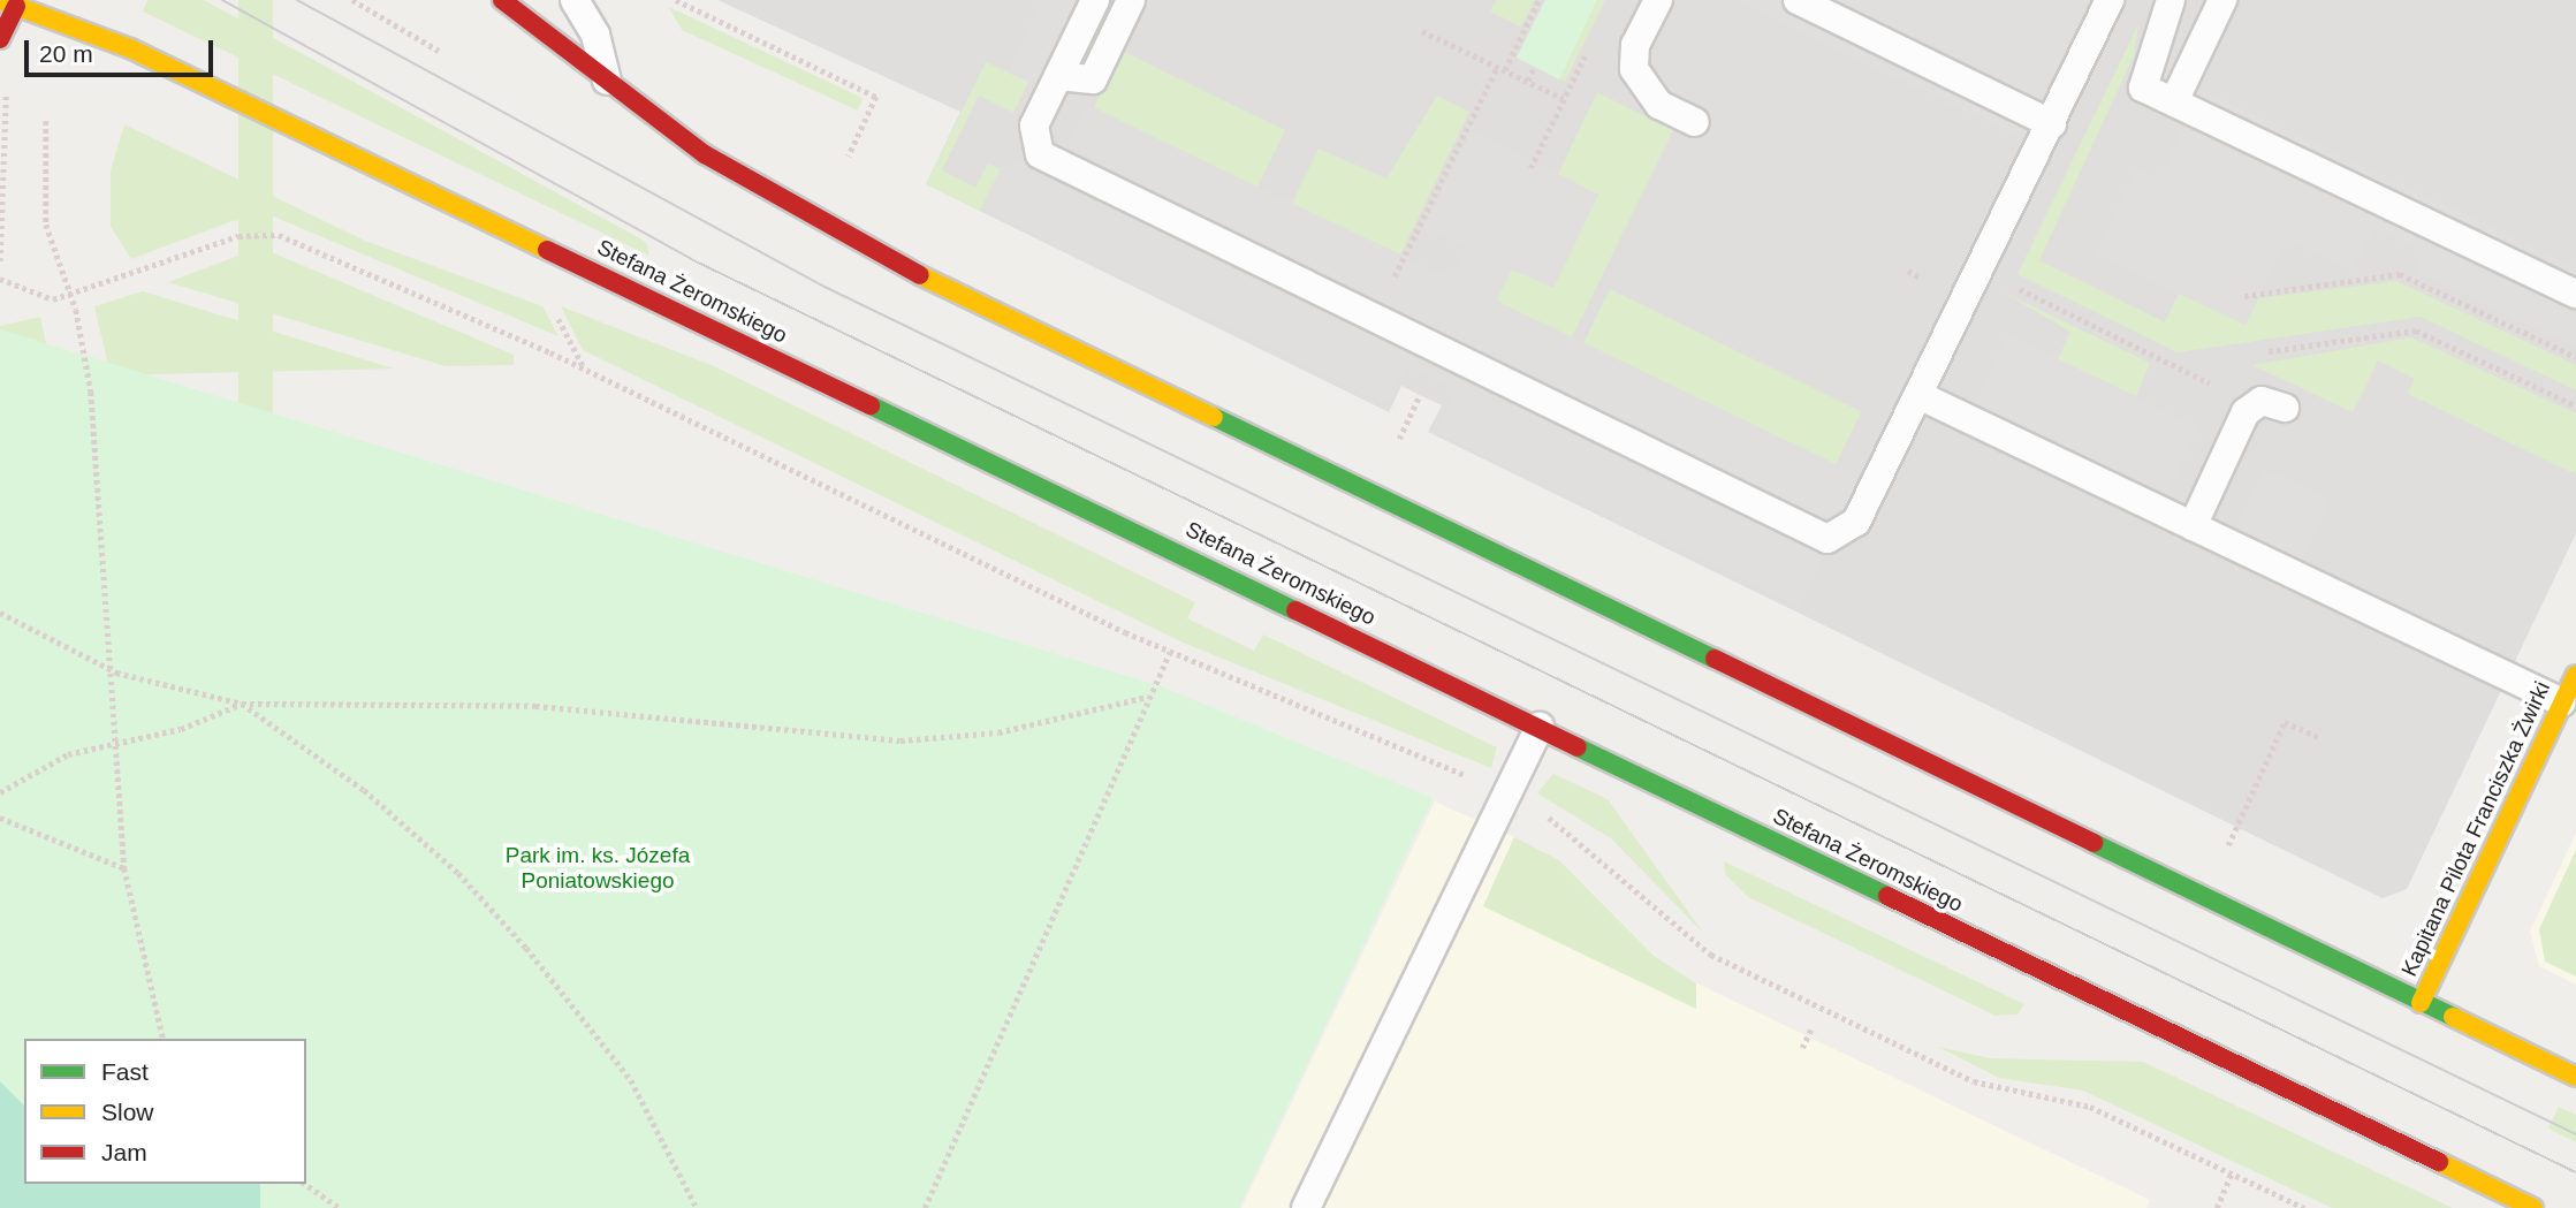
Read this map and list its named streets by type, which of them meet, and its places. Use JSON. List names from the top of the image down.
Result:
{
  "streets": {
    "main road": ["Stefana Żeromskiego", "Kapitana Pilota Franciszka Żwirki"]
  },
  "parks": ["Park im. ks. Józefa Poniatowskiego"],
  "legend": ["Fast", "Slow", "Jam"],
  "scale_bar": "20 m"
}
